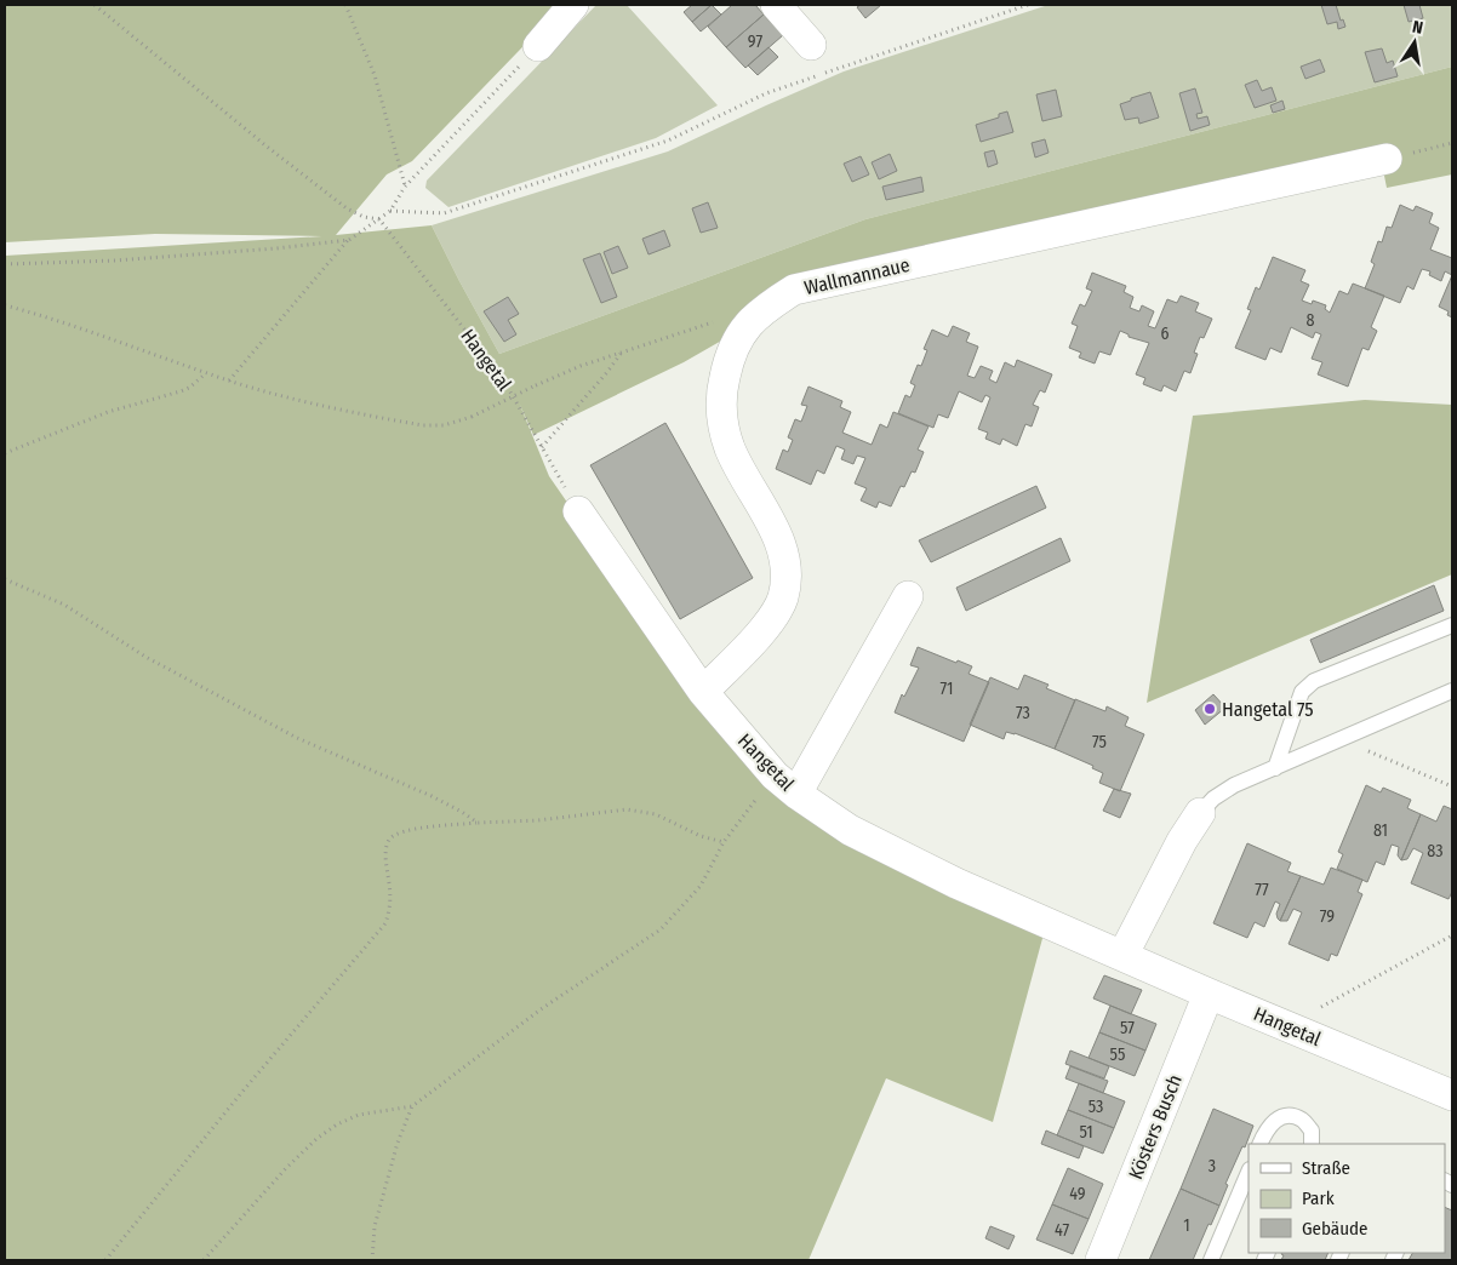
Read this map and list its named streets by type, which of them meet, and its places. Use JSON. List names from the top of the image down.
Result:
{
  "streets": {
    "street": ["Wallmannaue", "Hangetal", "Kösters Busch"]
  },
  "crossings": [
    ["Wallmannaue", "Hangetal"],
    ["Hangetal", "Kösters Busch"]
  ],
  "places": ["Hangetal 75"],
  "house_numbers": [
    "97",
    "8",
    "6",
    "71",
    "73",
    "75",
    "81",
    "83",
    "77",
    "79",
    "57",
    "55",
    "53",
    "51",
    "3",
    "49",
    "1",
    "47"
  ],
  "legend": ["Straße", "Park", "Gebäude"],
  "north": "top"
}
